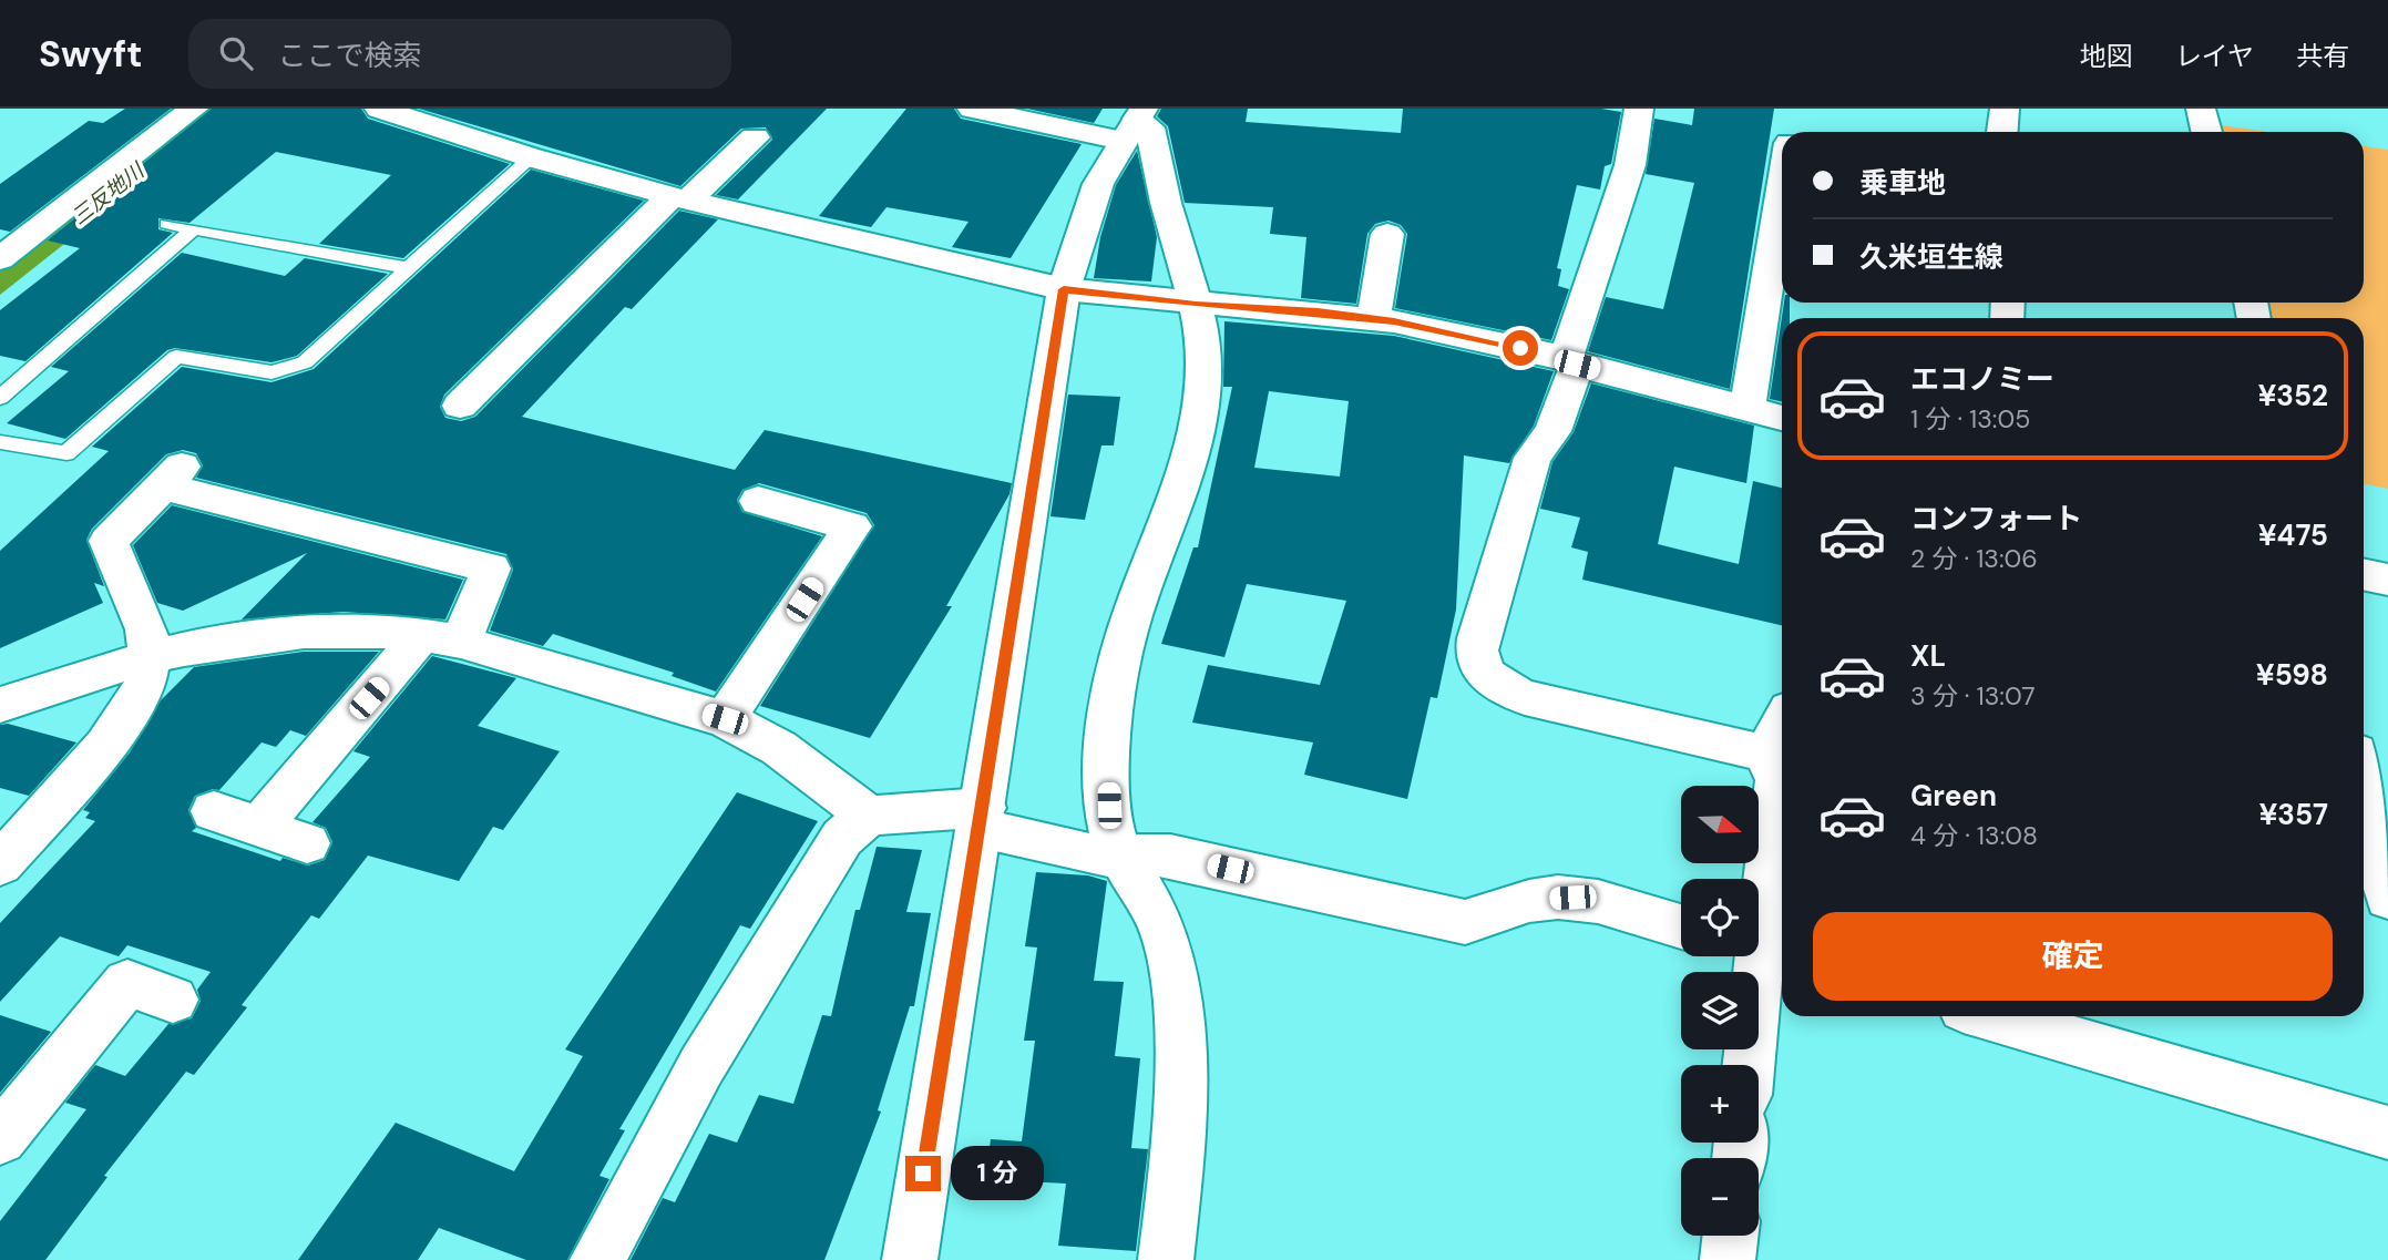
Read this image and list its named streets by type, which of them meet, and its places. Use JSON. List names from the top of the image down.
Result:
{
  "water": ["三反地川"],
  "north": "right",
  "page": {
    "header": "Swyft",
    "search": "ここで検索",
    "nav": ["地図", "レイヤ", "共有"],
    "banner": ["乗車地", "久米垣生線"],
    "list": [
      {
        "name": "エコノミー",
        "note": "1 分 · 13:05",
        "value": "¥352"
      },
      {
        "name": "コンフォート",
        "note": "2 分 · 13:06",
        "value": "¥475"
      },
      {
        "name": "XL",
        "note": "3 分 · 13:07",
        "value": "¥598"
      },
      {
        "name": "Green",
        "note": "4 分 · 13:08",
        "value": "¥357"
      }
    ],
    "map_buttons": ["+", "−"],
    "buttons": "確定",
    "bubble": "1 分"
  }
}
